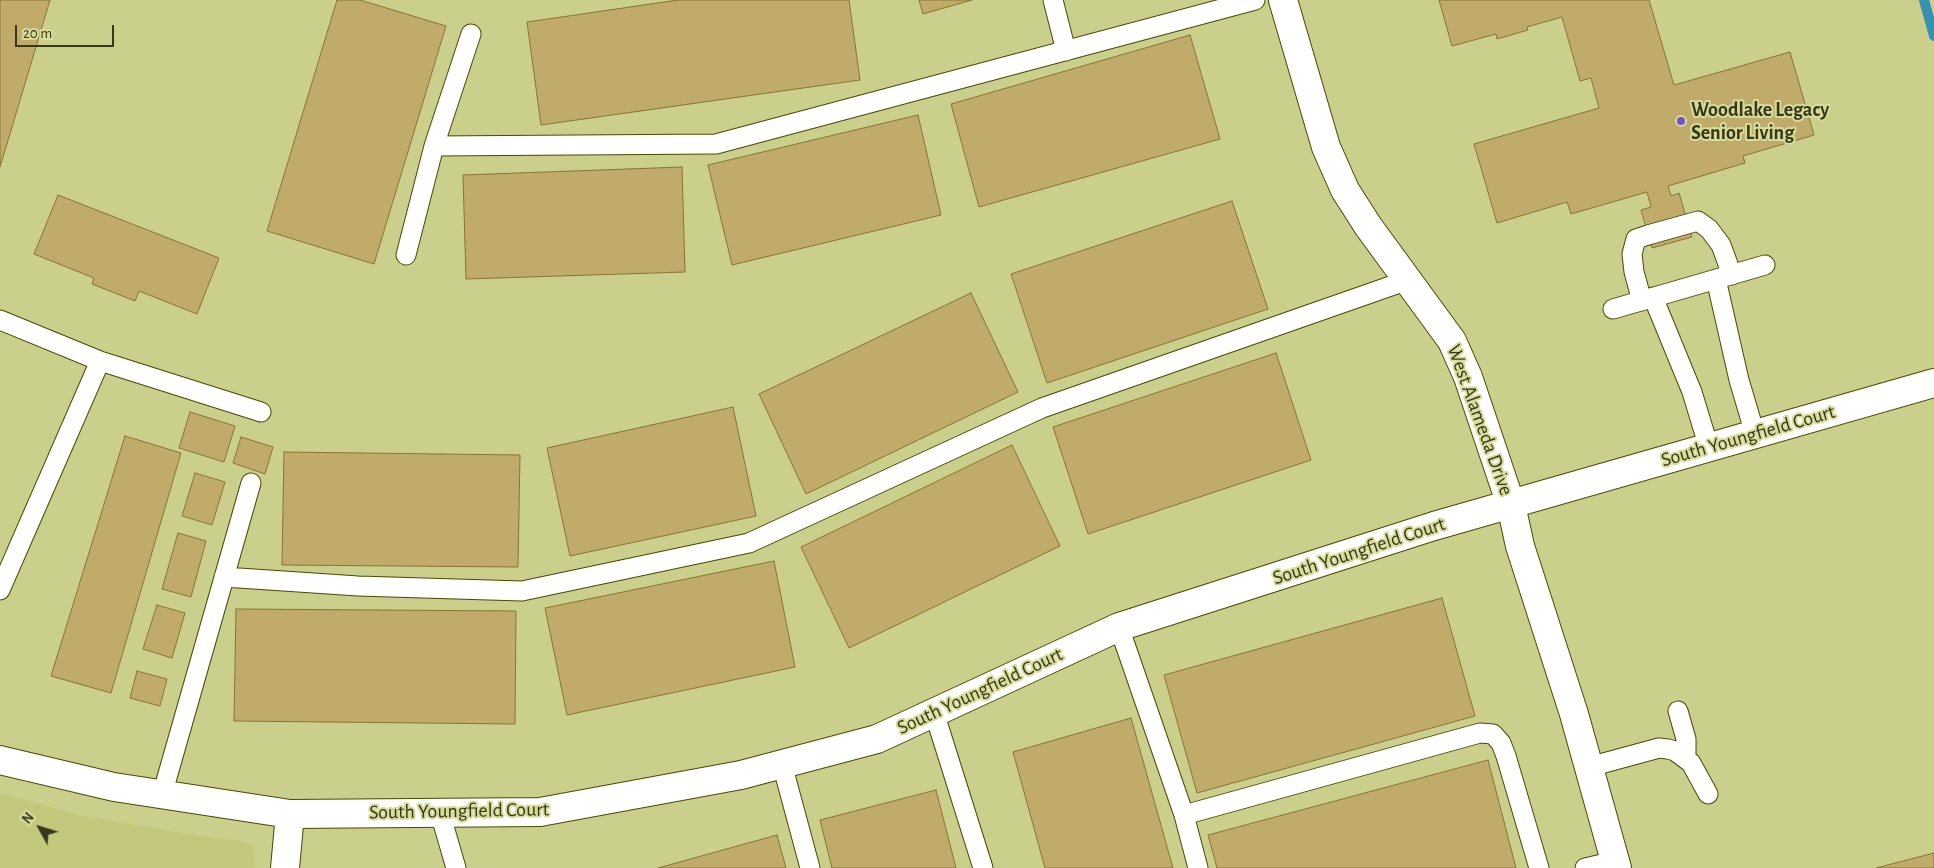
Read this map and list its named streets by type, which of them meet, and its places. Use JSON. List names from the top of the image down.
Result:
{
  "streets": {
    "street": ["West Alameda Drive", "South Youngfield Court"]
  },
  "crossings": [
    ["West Alameda Drive", "South Youngfield Court"]
  ],
  "places": ["Woodlake Legacy Senior Living"],
  "scale_bar": "20 m",
  "north": "top left"
}
